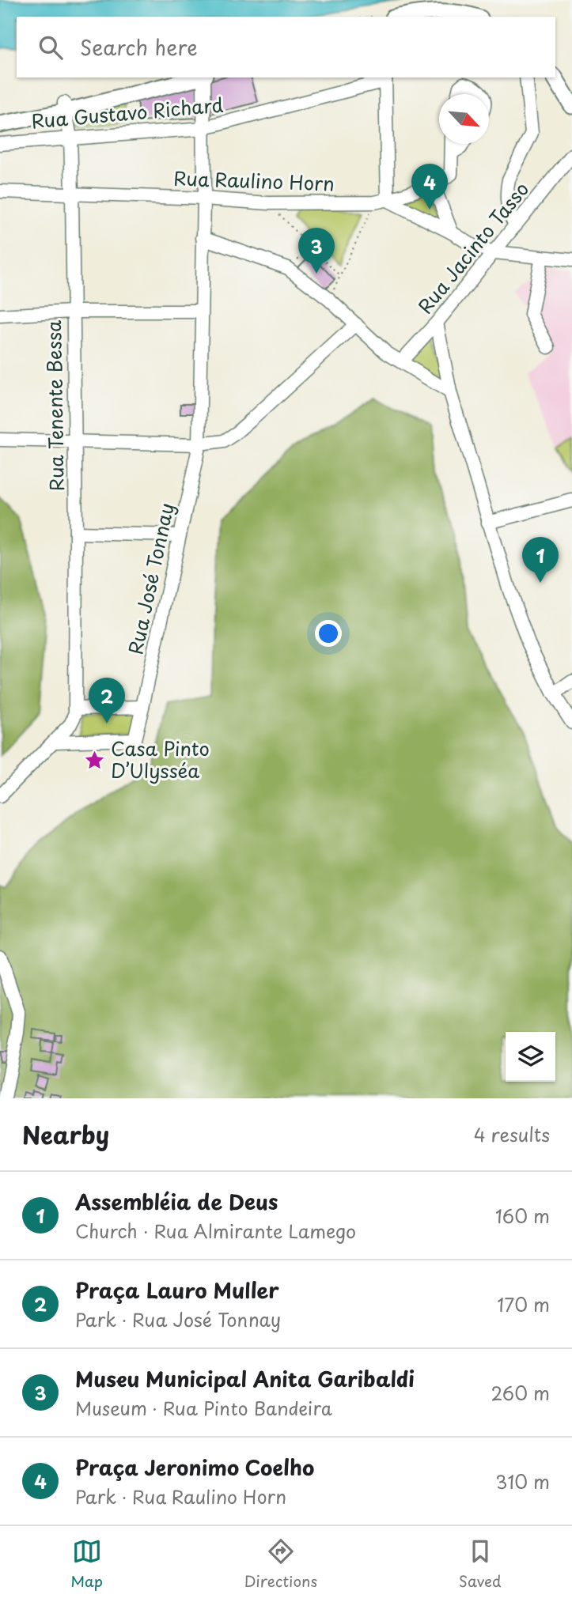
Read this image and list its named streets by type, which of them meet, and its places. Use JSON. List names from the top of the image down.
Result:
{
  "streets": {
    "street": [
      "Rua Gustavo Richard",
      "Rua Raulino Horn",
      "Rua Jacinto Tasso",
      "Rua Tenente Bessa",
      "Rua José Tonnay"
    ]
  },
  "crossings": [
    ["Rua Gustavo Richard", "Rua Tenente Bessa"],
    ["Rua Gustavo Richard", "Rua José Tonnay"],
    ["Rua Raulino Horn", "Rua Tenente Bessa"],
    ["Rua Raulino Horn", "Rua José Tonnay"]
  ],
  "places": {
    "place": ["Casa Pinto D’Ulysséa"]
  },
  "north": "bottom right",
  "page": {
    "search": "Search here",
    "pins": [
      "4",
      "3",
      "1",
      "2"
    ],
    "heading": ["Nearby", "4 results"],
    "list": [
      {
        "mark": "1",
        "name": "Assembléia de Deus",
        "note": "Church · Rua Almirante Lamego",
        "value": "160 m"
      },
      {
        "mark": "2",
        "name": "Praça Lauro Muller",
        "note": "Park · Rua José Tonnay",
        "value": "170 m"
      },
      {
        "mark": "3",
        "name": "Museu Municipal Anita Garibaldi",
        "note": "Museum · Rua Pinto Bandeira",
        "value": "260 m"
      },
      {
        "mark": "4",
        "name": "Praça Jeronimo Coelho",
        "note": "Park · Rua Raulino Horn",
        "value": "310 m"
      }
    ],
    "nav": ["Map", "Directions", "Saved"]
  }
}
